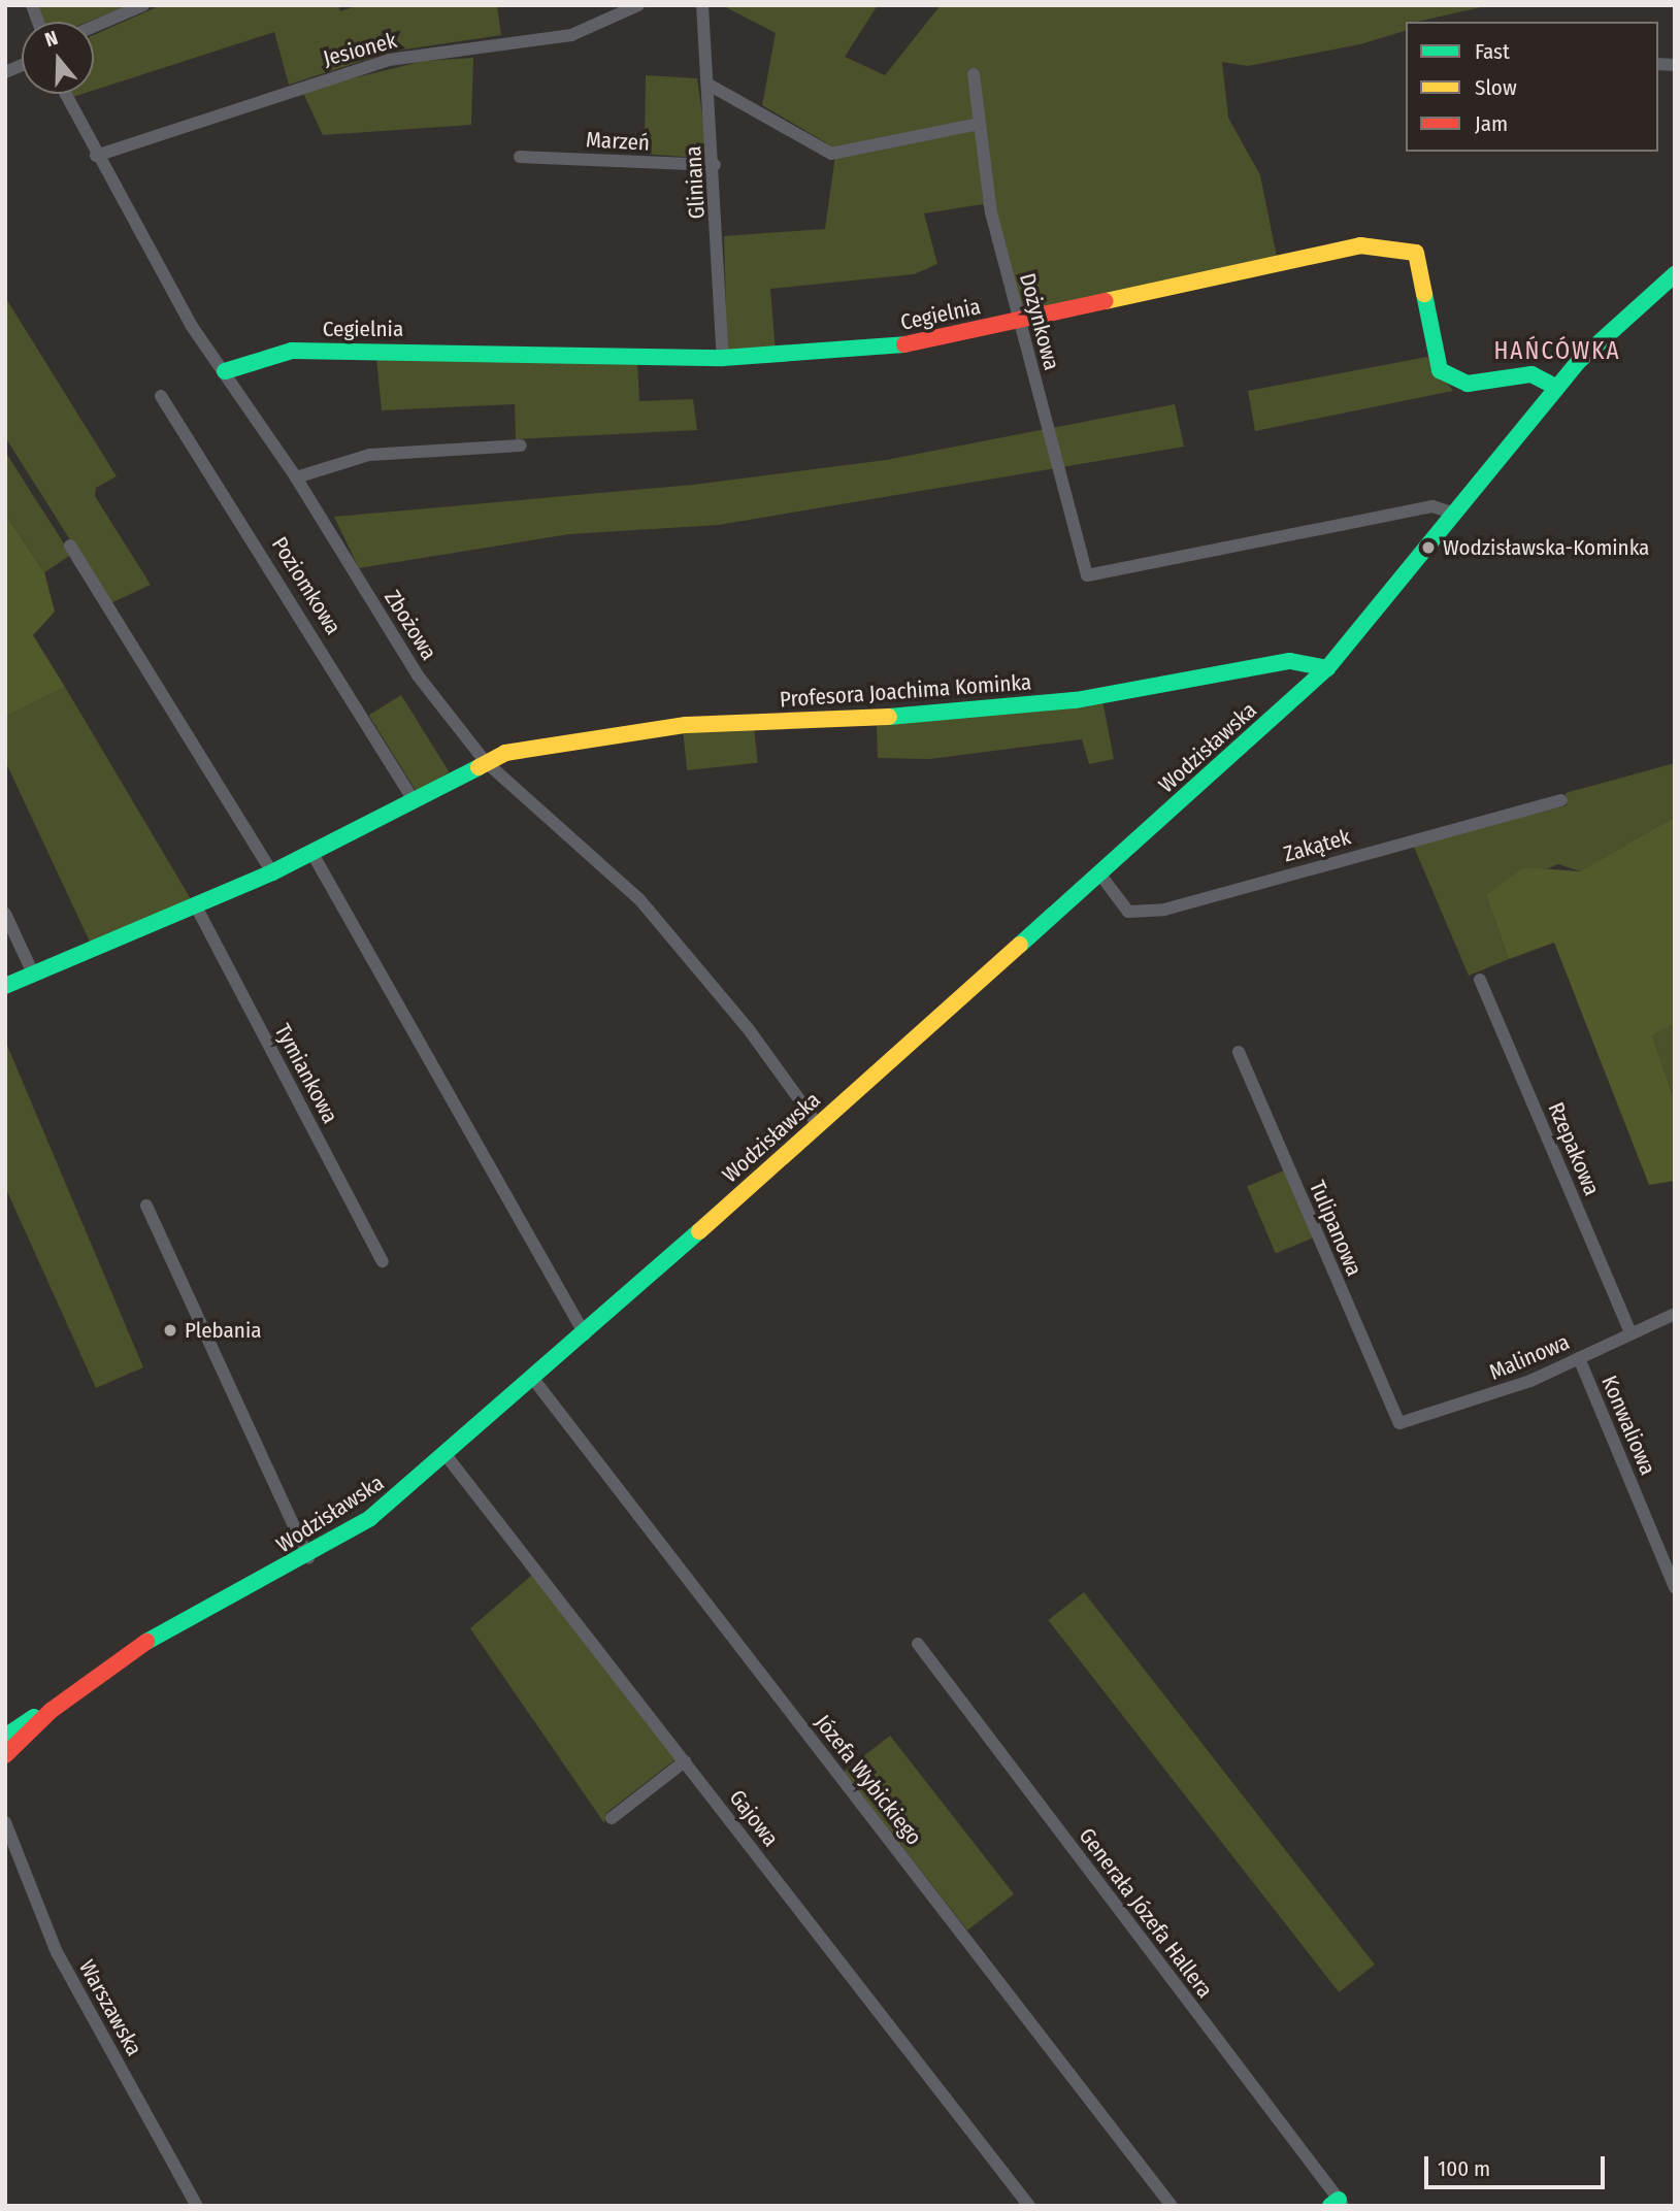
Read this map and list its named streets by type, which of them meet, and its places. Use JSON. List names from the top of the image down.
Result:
{
  "streets": {
    "street": [
      "Jesionek",
      "Marzeń",
      "Gliniana",
      "Cegielnia",
      "Dożynkowa",
      "Poziomkowa",
      "Zbożowa",
      "Profesora Joachima Kominka",
      "Wodzisławska",
      "Zakątek",
      "Tymiankowa",
      "Rzepakowa",
      "Tulipanowa",
      "Malinowa",
      "Konwaliowa",
      "Józefa Wybickiego",
      "Gajowa",
      "Generała Józefa Hallera",
      "Warszawska"
    ]
  },
  "crossings": [
    ["Jesionek", "Zbożowa"],
    ["Marzeń", "Gliniana"],
    ["Gliniana", "Cegielnia"],
    ["Cegielnia", "Dożynkowa"],
    ["Cegielnia", "Zbożowa"],
    ["Cegielnia", "Wodzisławska"],
    ["Dożynkowa", "Wodzisławska"],
    ["Zbożowa", "Profesora Joachima Kominka"],
    ["Zbożowa", "Wodzisławska"],
    ["Profesora Joachima Kominka", "Wodzisławska"],
    ["Wodzisławska", "Zakątek"],
    ["Wodzisławska", "Józefa Wybickiego"],
    ["Wodzisławska", "Gajowa"],
    ["Rzepakowa", "Malinowa"],
    ["Tulipanowa", "Malinowa"],
    ["Malinowa", "Konwaliowa"]
  ],
  "districts": ["HAŃCÓWKA"],
  "places": ["Wodzisławska-Kominka", "Plebania"],
  "legend": ["Fast", "Slow", "Jam"],
  "scale_bar": "100 m",
  "north": "top"
}
